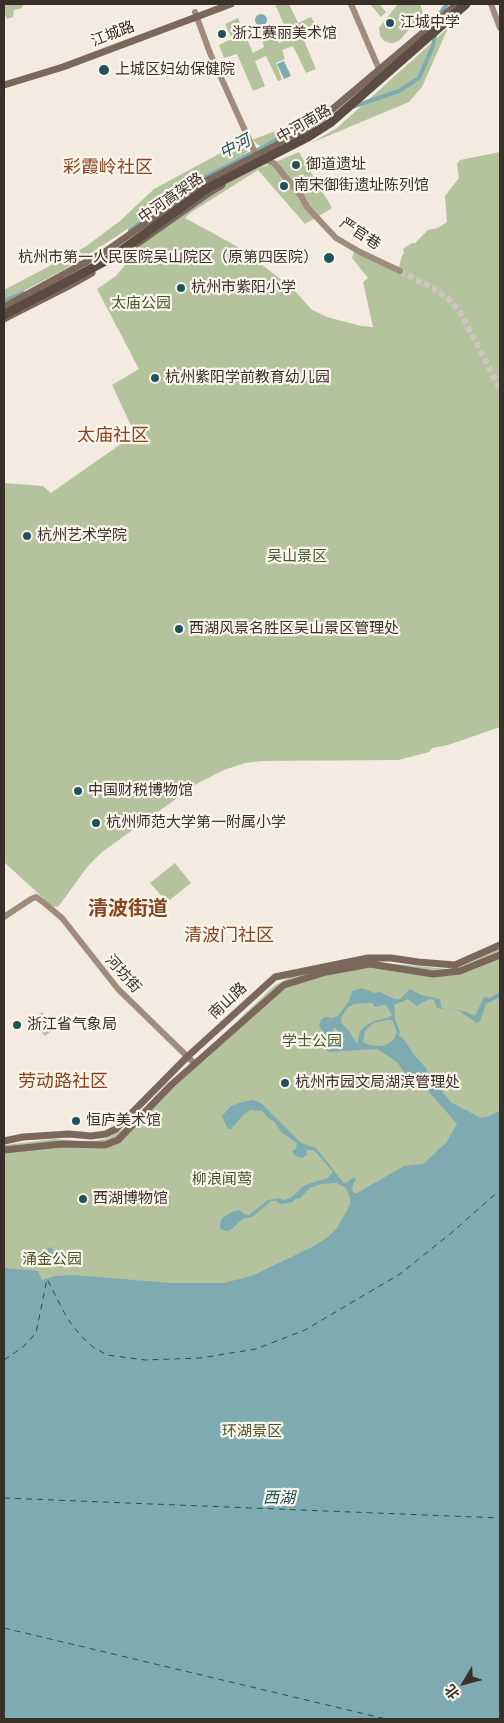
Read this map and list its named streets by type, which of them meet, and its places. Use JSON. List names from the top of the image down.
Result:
{
  "streets": {
    "highway": ["中河高架路"],
    "main road": ["江城路", "中河南路", "南山路"],
    "street": ["严官巷", "河坊街"]
  },
  "crossings": [
    ["中河南路", "中河高架路"],
    ["中河南路", "严官巷"],
    ["河坊街", "南山路"]
  ],
  "districts": [
    "彩霞岭社区",
    "太庙社区",
    "清波街道",
    "清波门社区",
    "劳动路社区"
  ],
  "water": ["中河", "西湖"],
  "parks": [
    "太庙公园",
    "吴山景区",
    "学士公园",
    "柳浪闻莺",
    "涌金公园",
    "环湖景区"
  ],
  "places": [
    "江城中学",
    "浙江赛丽美术馆",
    "上城区妇幼保健院",
    "御道遗址",
    "南宋御街遗址陈列馆",
    "杭州市第一人民医院吴山院区（原第四医院）",
    "杭州市紫阳小学",
    "杭州紫阳学前教育幼儿园",
    "杭州艺术学院",
    "西湖风景名胜区吴山景区管理处",
    "中国财税博物馆",
    "杭州师范大学第一附属小学",
    "浙江省气象局",
    "杭州市园文局湖滨管理处",
    "恒庐美术馆",
    "西湖博物馆"
  ],
  "north": "bottom left"
}
